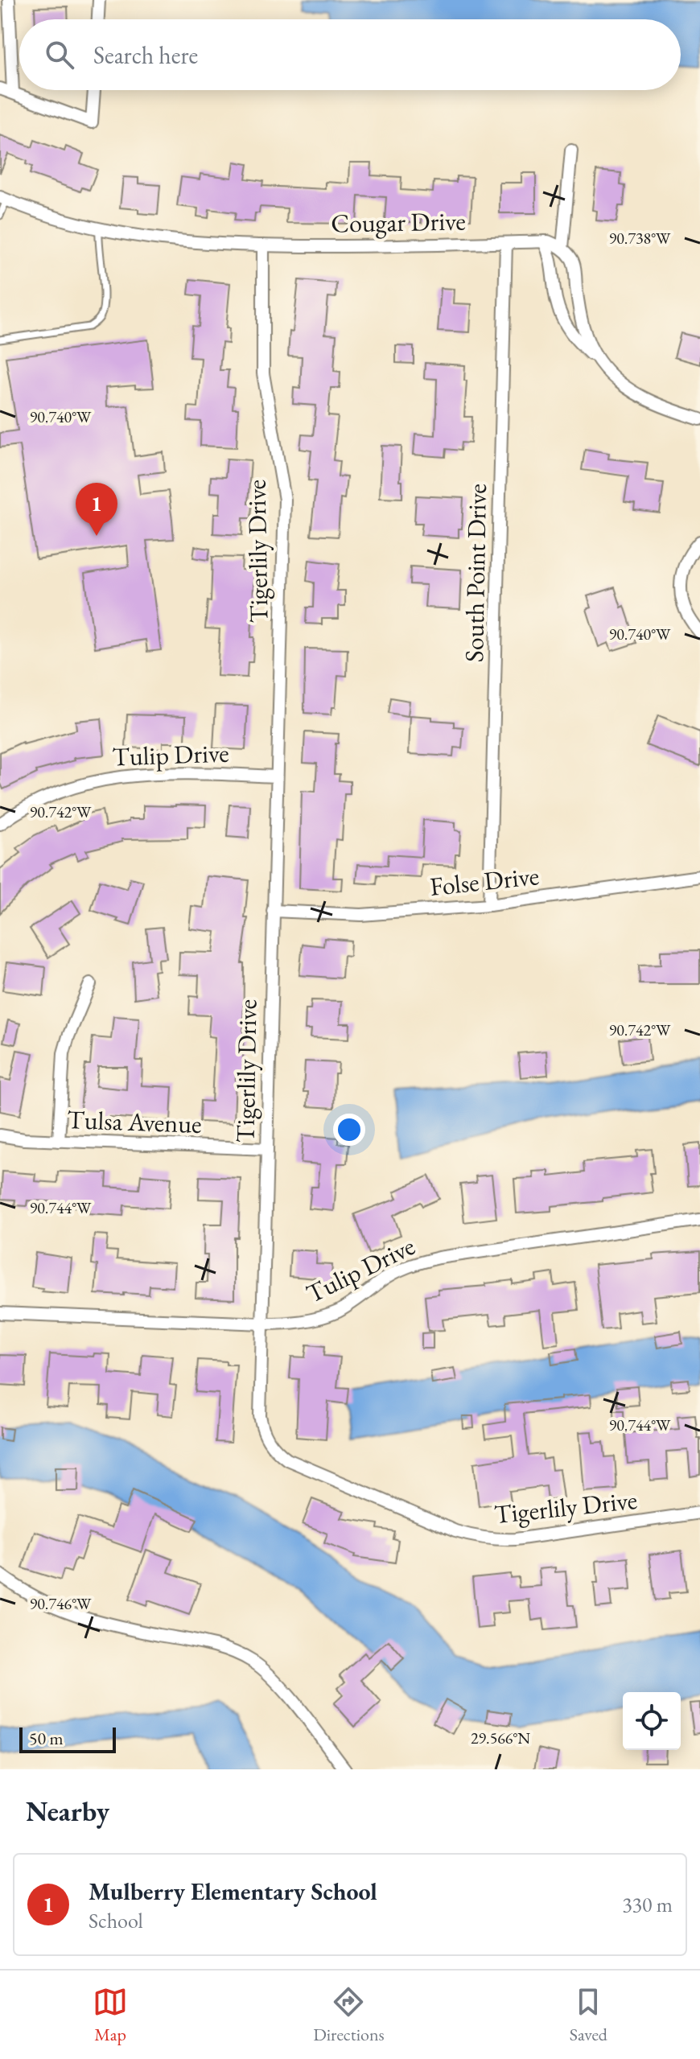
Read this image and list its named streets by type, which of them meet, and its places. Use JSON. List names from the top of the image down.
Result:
{
  "streets": {
    "street": [
      "Cougar Drive",
      "Tigerlily Drive",
      "South Point Drive",
      "Tulip Drive",
      "Folse Drive",
      "Tulsa Avenue"
    ]
  },
  "crossings": [
    ["Cougar Drive", "Tigerlily Drive"],
    ["Cougar Drive", "South Point Drive"],
    ["Tigerlily Drive", "Tulip Drive"],
    ["Tigerlily Drive", "Folse Drive"],
    ["Tigerlily Drive", "Tulsa Avenue"],
    ["South Point Drive", "Folse Drive"]
  ],
  "scale_bar": "50 m",
  "page": {
    "search": "Search here",
    "pins": "1",
    "scale": "50 m",
    "heading": "Nearby",
    "list": [
      {
        "mark": "1",
        "name": "Mulberry Elementary School",
        "note": "School",
        "value": "330 m"
      }
    ],
    "nav": ["Map", "Directions", "Saved"]
  },
  "coordinates": [
    "90.738°W",
    "90.740°W",
    "90.742°W",
    "90.744°W",
    "90.746°W",
    "29.566°N"
  ]
}
